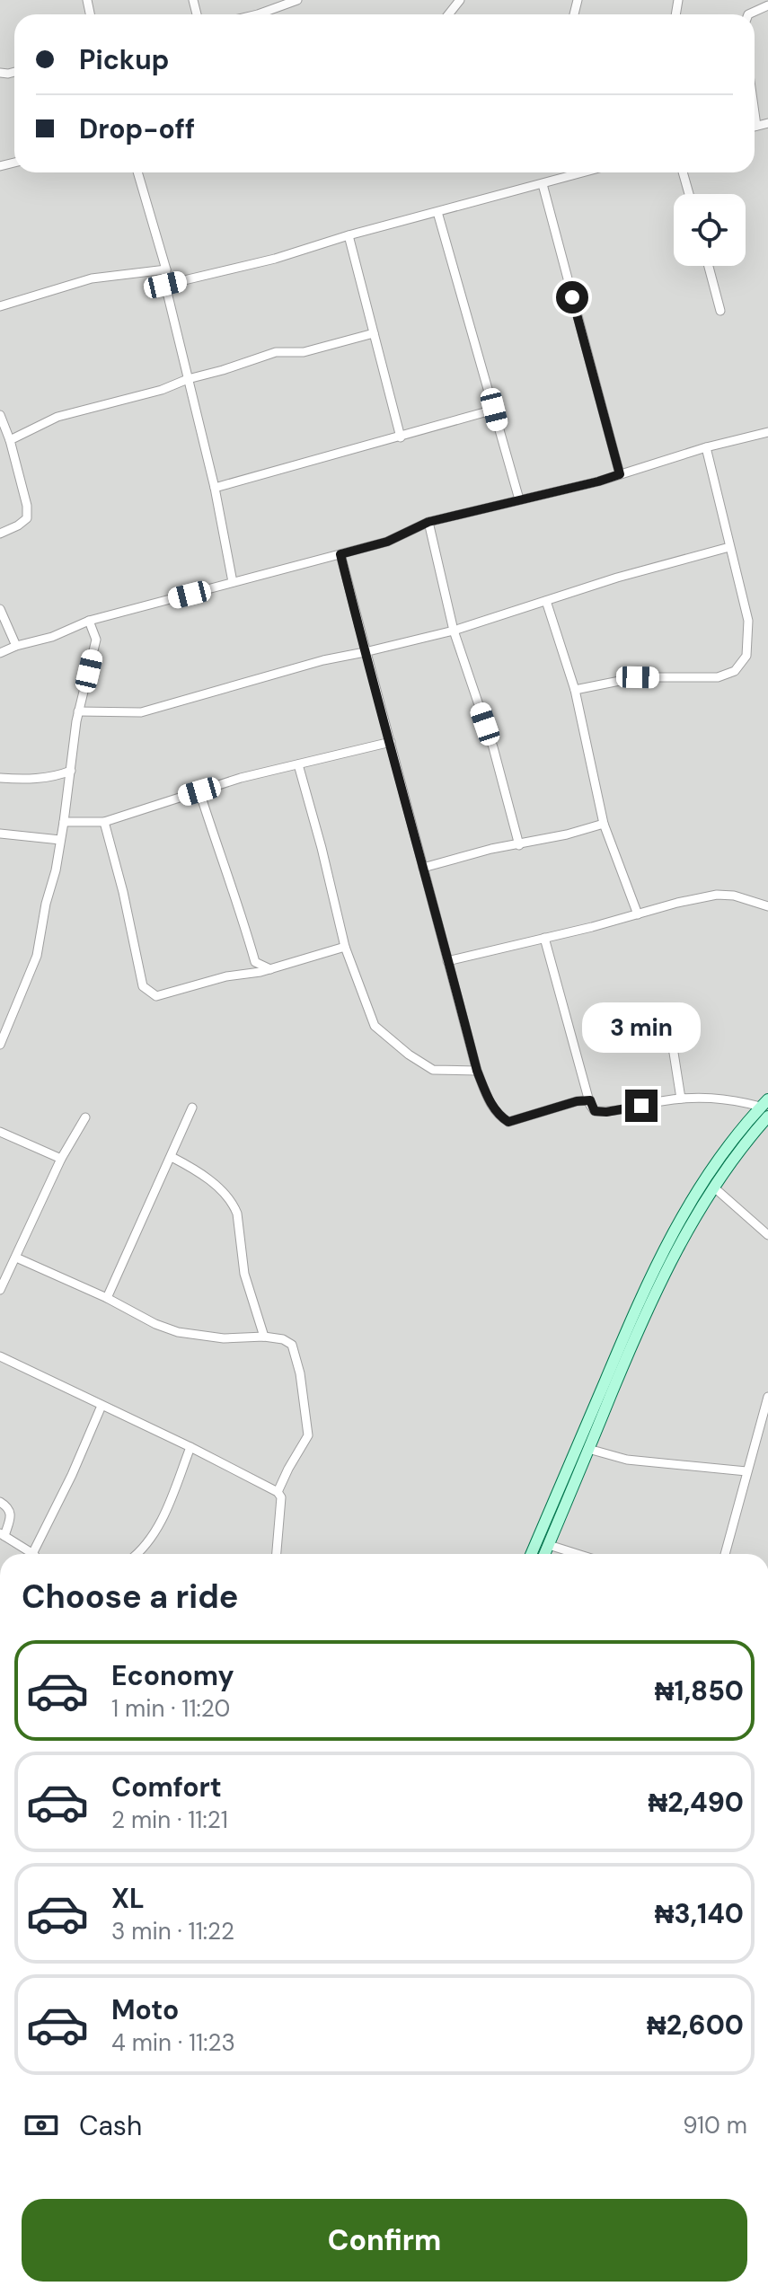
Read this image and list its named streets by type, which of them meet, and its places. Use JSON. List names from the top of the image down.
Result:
{
  "page": {
    "banner": ["Pickup", "Drop-off"],
    "bubble": "3 min",
    "heading": "Choose a ride",
    "list": [
      {
        "name": "Economy",
        "note": "1 min · 11:20",
        "value": "₦1,850"
      },
      {
        "name": "Comfort",
        "note": "2 min · 11:21",
        "value": "₦2,490"
      },
      {
        "name": "XL",
        "note": "3 min · 11:22",
        "value": "₦3,140"
      },
      {
        "name": "Moto",
        "note": "4 min · 11:23",
        "value": "₦2,600"
      }
    ],
    "pay": ["Cash", "910 m"],
    "buttons": "Confirm"
  }
}
